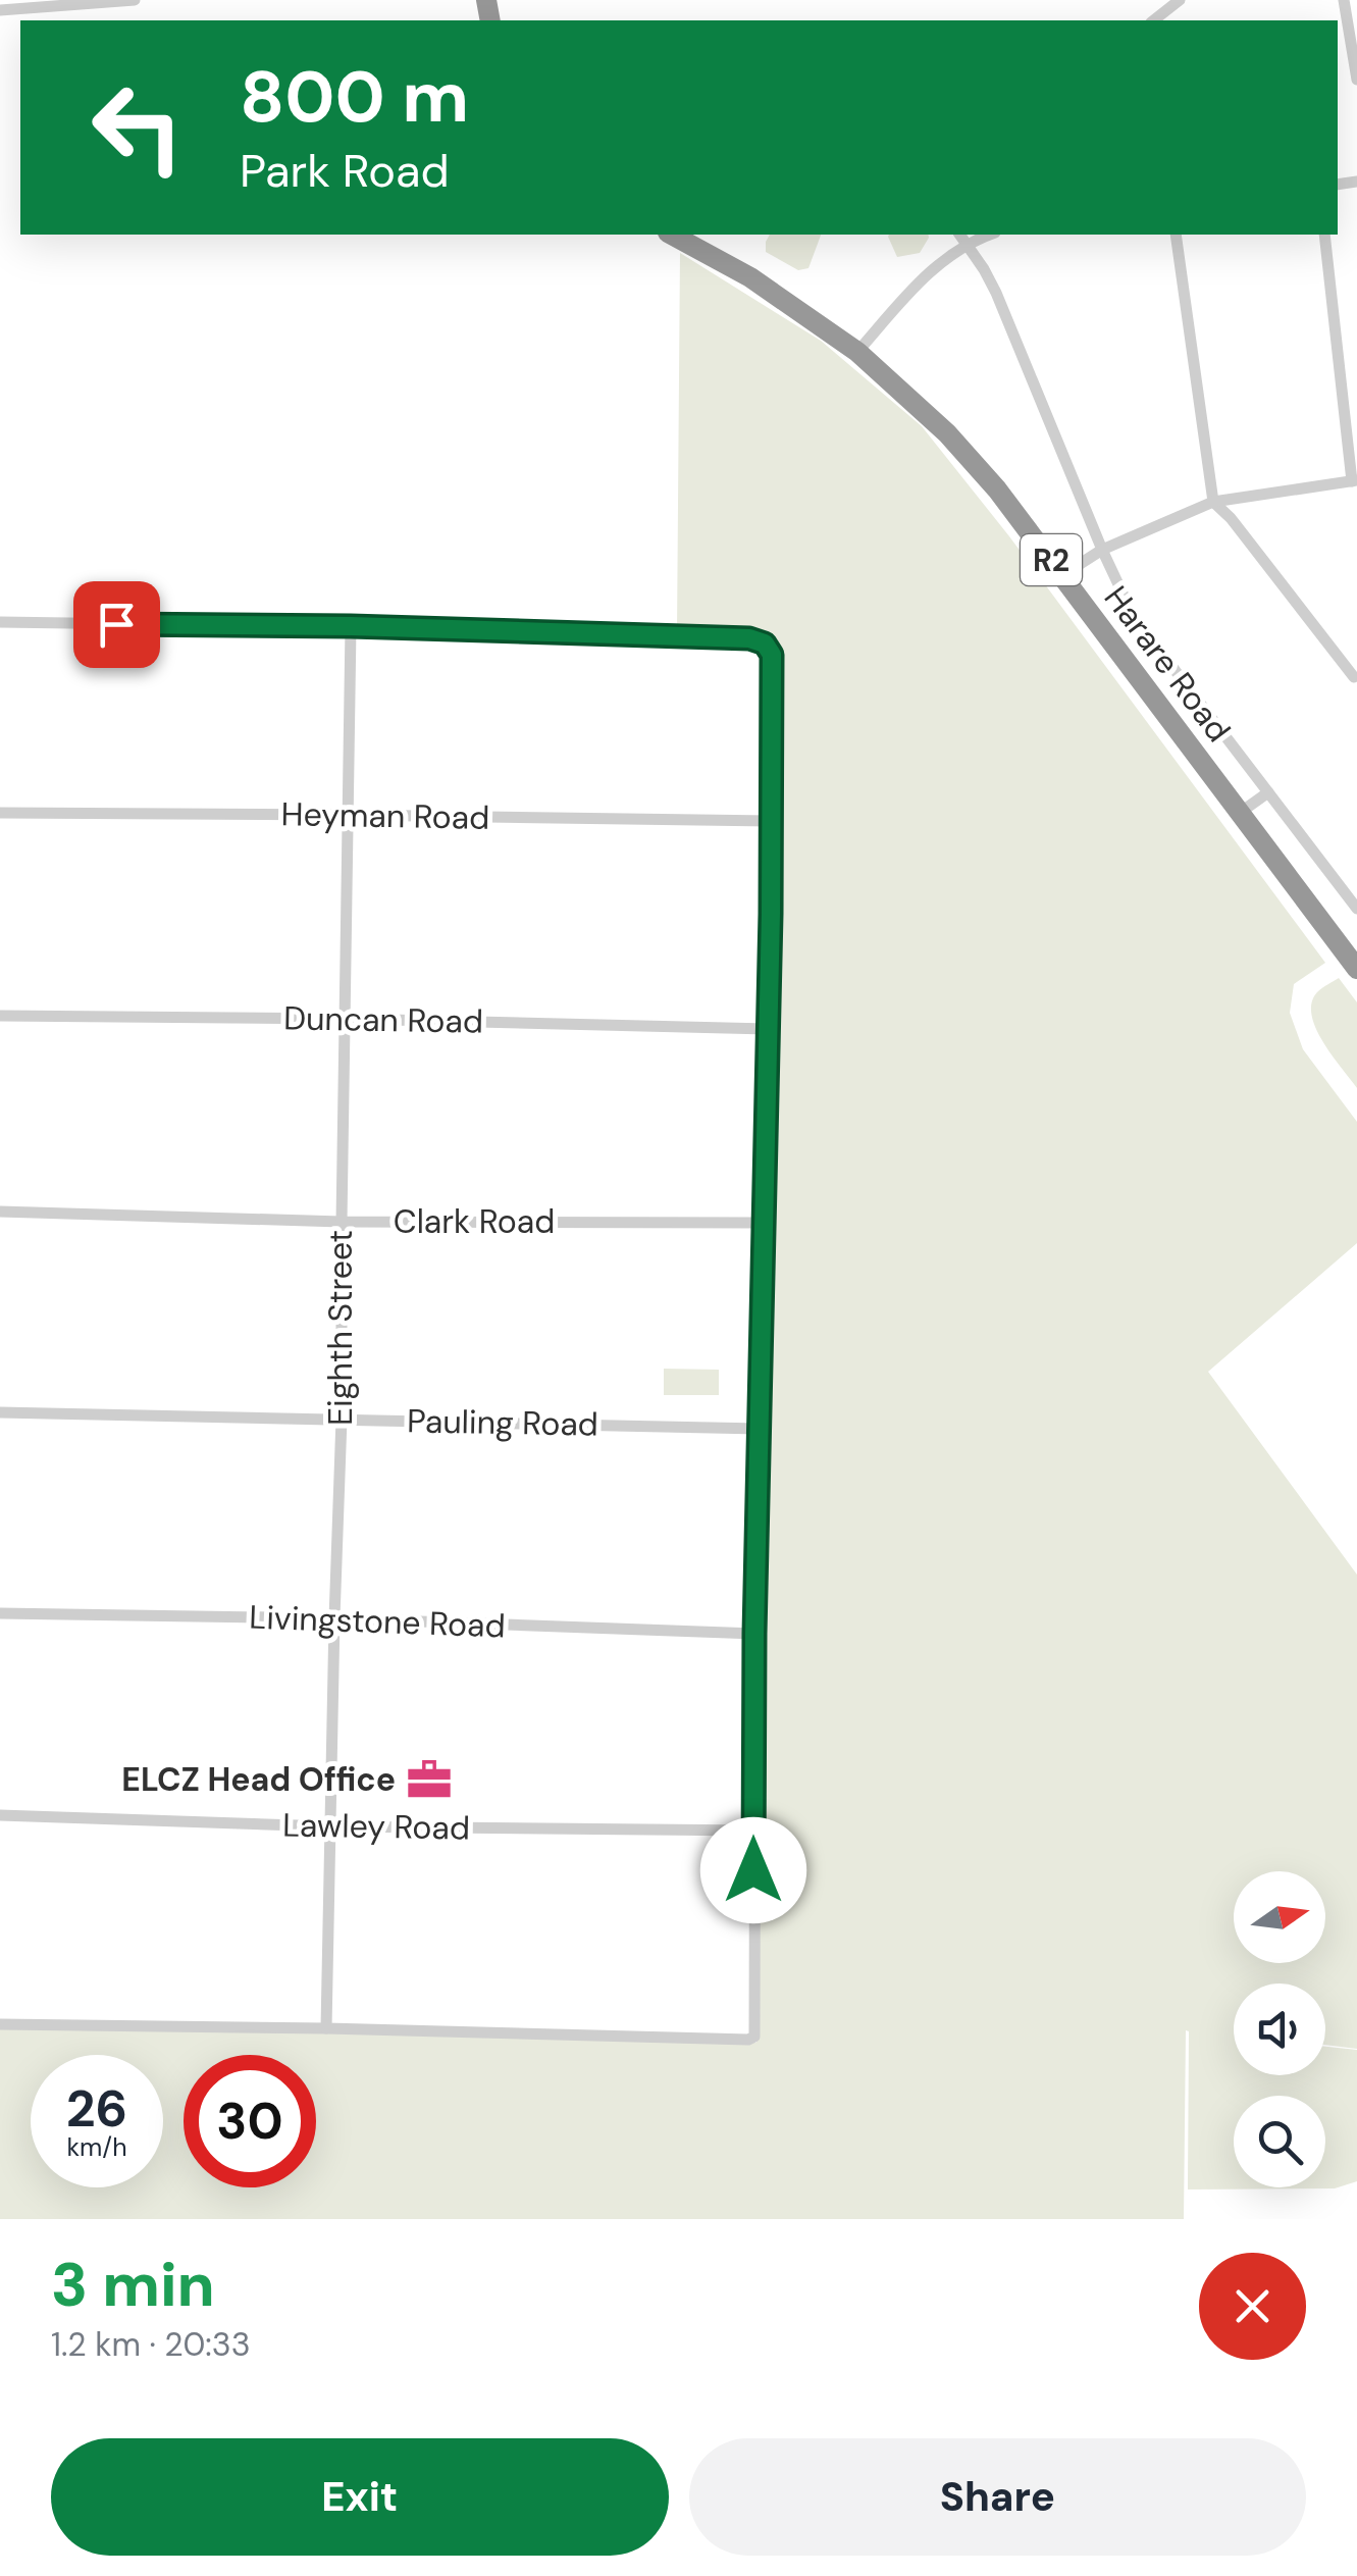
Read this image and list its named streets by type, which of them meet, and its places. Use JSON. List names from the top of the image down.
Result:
{
  "streets": {
    "highway": ["R2", "Harare Road"],
    "street": [
      "Heyman Road",
      "Duncan Road",
      "Clark Road",
      "Eighth Street",
      "Pauling Road",
      "Livingstone Road",
      "Lawley Road"
    ]
  },
  "crossings": [
    ["Heyman Road", "Eighth Street"],
    ["Duncan Road", "Eighth Street"],
    ["Clark Road", "Eighth Street"],
    ["Eighth Street", "Pauling Road"],
    ["Eighth Street", "Livingstone Road"],
    ["Eighth Street", "Lawley Road"]
  ],
  "places": {
    "office": ["ELCZ Head Office"]
  },
  "north": "right",
  "page": {
    "turn": ["800 m", "Park Road"],
    "speed": "26 km/h",
    "limit": "30",
    "heading": ["3 min", "1.2 km · 20:33"],
    "buttons": ["Exit", "Share"]
  }
}
